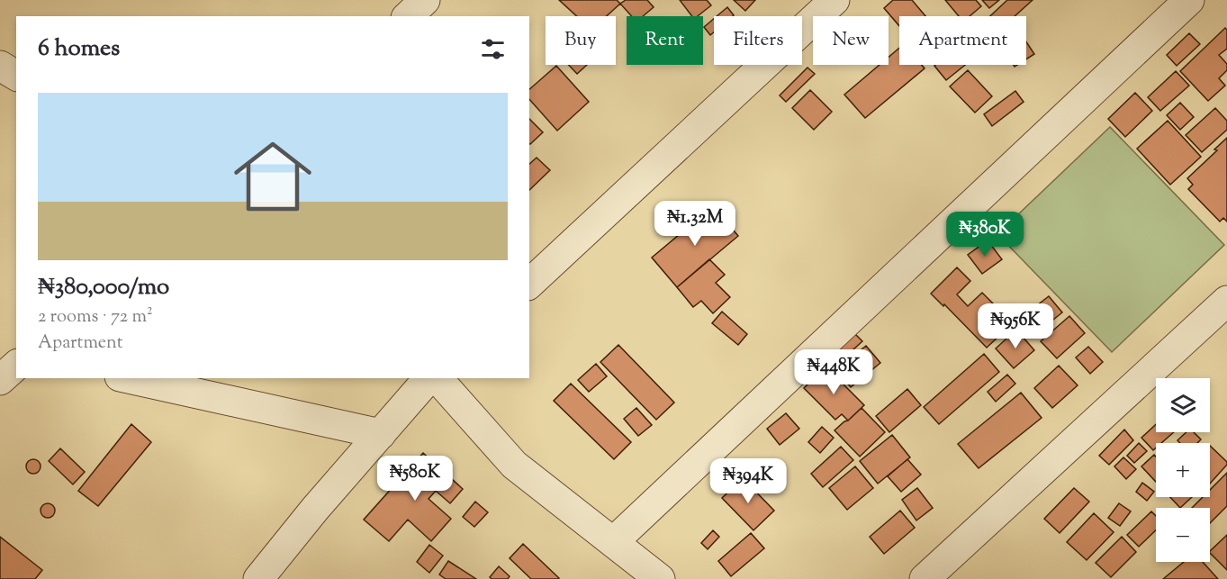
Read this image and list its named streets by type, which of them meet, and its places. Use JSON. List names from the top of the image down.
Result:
{
  "page": {
    "chip": [
      "Buy",
      "Rent",
      "Filters",
      "New",
      "Apartment"
    ],
    "heading": "6 homes",
    "list": [
      {
        "name": "₦380,000/mo",
        "note": "2 rooms · 72 m² · Apartment"
      }
    ],
    "price": [
      "₦1.32M",
      "₦380K",
      "₦956K",
      "₦448K",
      "₦580K",
      "₦394K"
    ],
    "map_buttons": ["+", "−"]
  }
}
